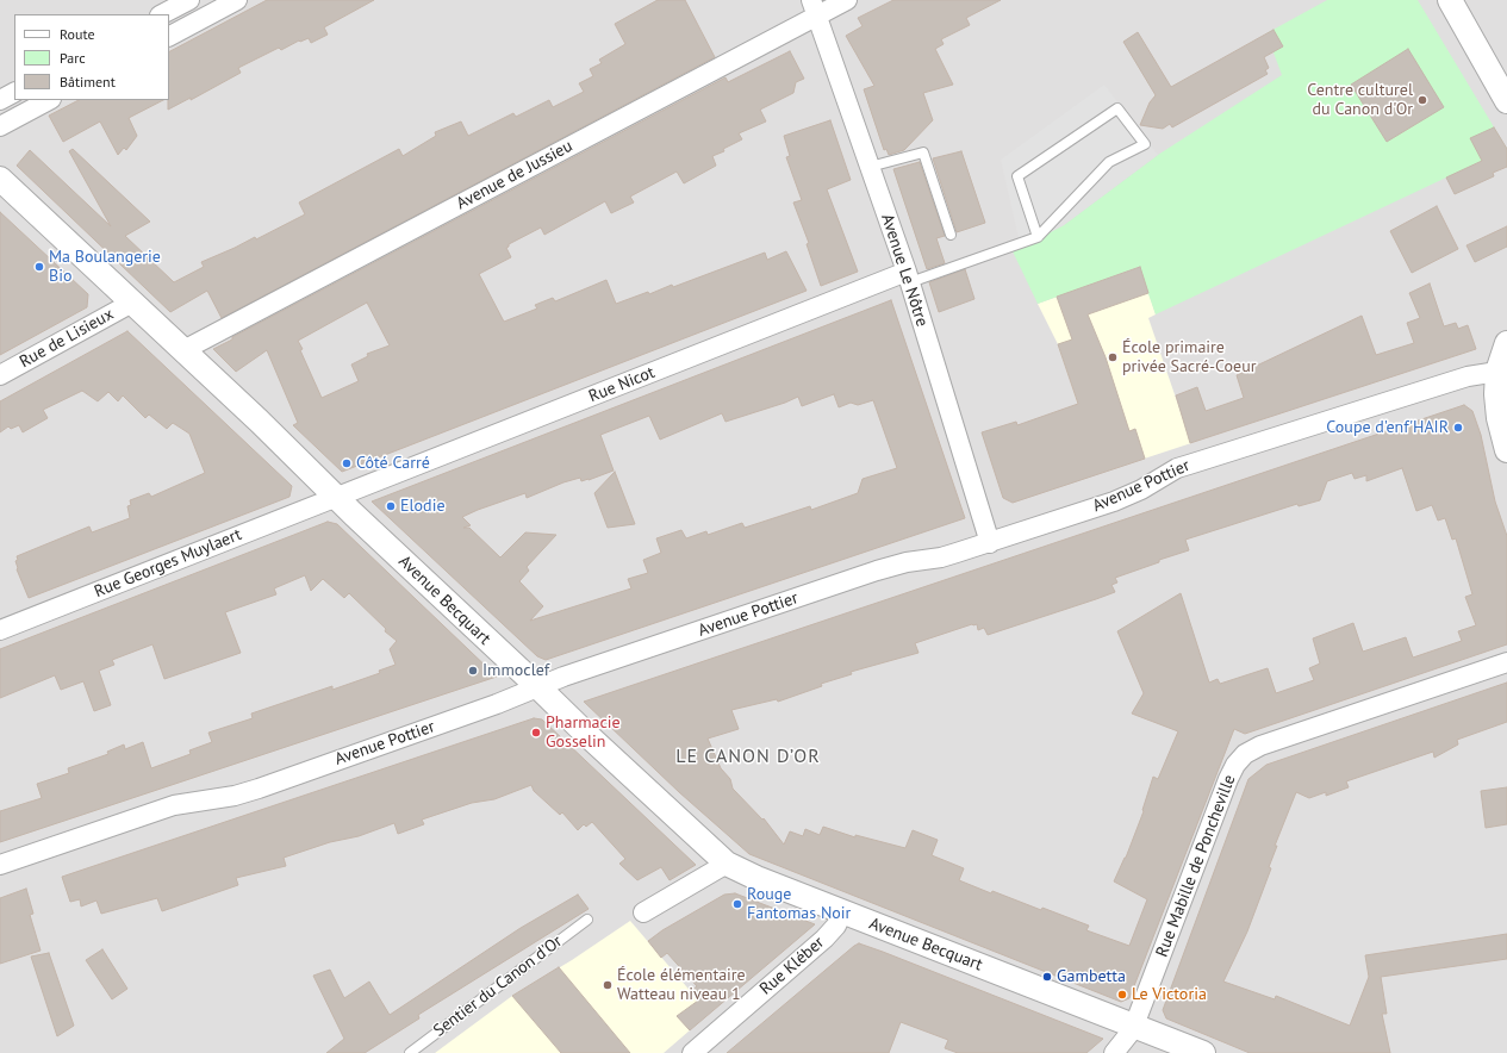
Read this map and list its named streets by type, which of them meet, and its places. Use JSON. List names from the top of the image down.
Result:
{
  "streets": {
    "street": [
      "Avenue de Jussieu",
      "Avenue Le Nôtre",
      "Rue de Lisieux",
      "Rue Nicot",
      "Avenue Pottier",
      "Rue Georges Muylaert",
      "Avenue Becquart",
      "Rue Mabille de Poncheville",
      "Rue Kléber"
    ],
    "lane": ["Sentier du Canon d'Or"]
  },
  "crossings": [
    ["Avenue de Jussieu", "Avenue Le Nôtre"],
    ["Avenue de Jussieu", "Avenue Becquart"],
    ["Avenue Le Nôtre", "Rue Nicot"],
    ["Avenue Le Nôtre", "Avenue Pottier"],
    ["Rue de Lisieux", "Avenue Becquart"],
    ["Rue Nicot", "Rue Georges Muylaert"],
    ["Rue Nicot", "Avenue Becquart"],
    ["Avenue Pottier", "Avenue Becquart"],
    ["Rue Georges Muylaert", "Avenue Becquart"],
    ["Avenue Becquart", "Rue Mabille de Poncheville"],
    ["Avenue Becquart", "Rue Kléber"]
  ],
  "districts": ["LE CANON D’OR"],
  "places": [
    "Centre culturel du Canon d'Or",
    "Ma Boulangerie Bio",
    "École primaire privée Sacré-Coeur",
    "Coupe d'enf'HAIR",
    "Côté Carré",
    "Elodie",
    "Immoclef",
    "Pharmacie Gosselin",
    "Rouge Fantomas Noir",
    "Gambetta",
    "École élémentaire Watteau niveau 1",
    "Le Victoria"
  ],
  "legend": ["Route", "Parc", "Bâtiment"]
}
